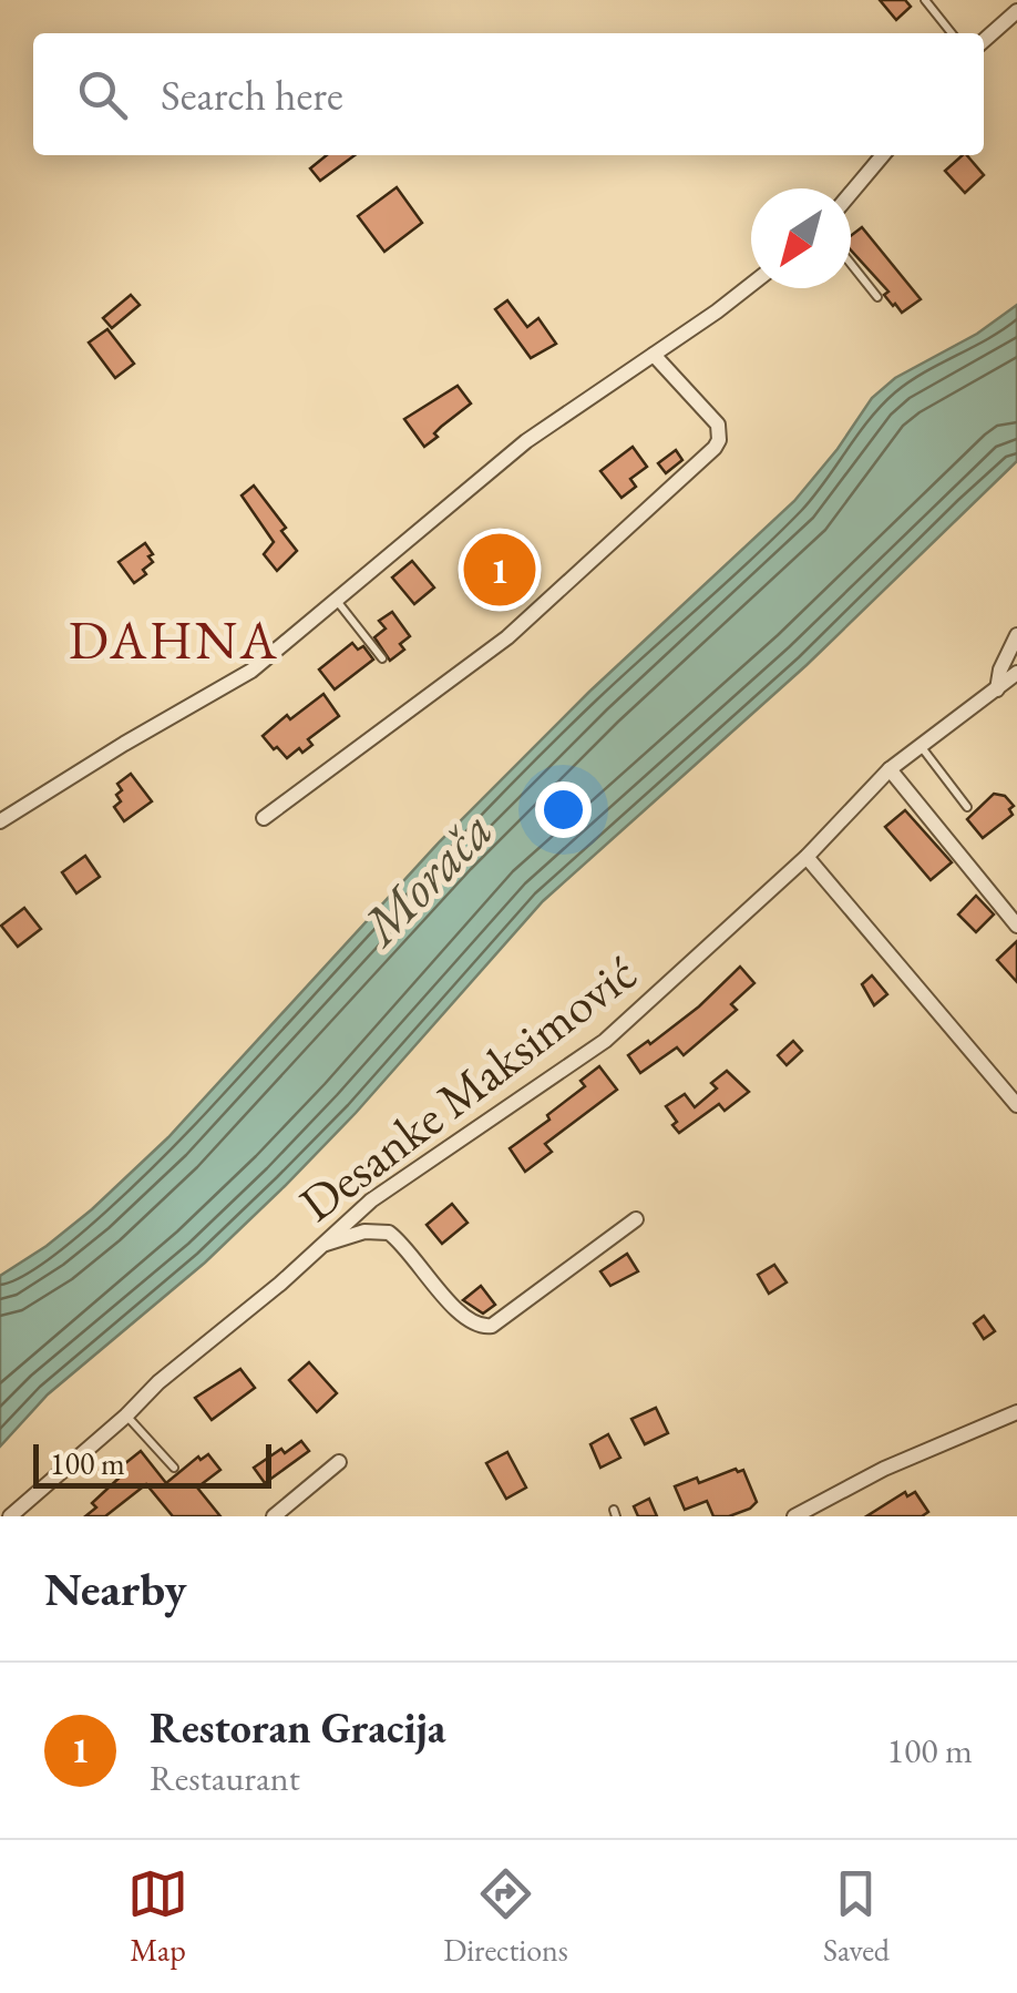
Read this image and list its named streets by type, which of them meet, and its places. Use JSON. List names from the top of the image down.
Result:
{
  "streets": {
    "street": ["Desanke Maksimović"]
  },
  "districts": ["DAHNA"],
  "water": ["Morača"],
  "scale_bar": "100 m",
  "north": "bottom left",
  "page": {
    "search": "Search here",
    "pins": "1",
    "scale": "100 m",
    "heading": "Nearby",
    "list": [
      {
        "mark": "1",
        "name": "Restoran Gracija",
        "note": "Restaurant",
        "value": "100 m"
      }
    ],
    "nav": ["Map", "Directions", "Saved"]
  }
}
